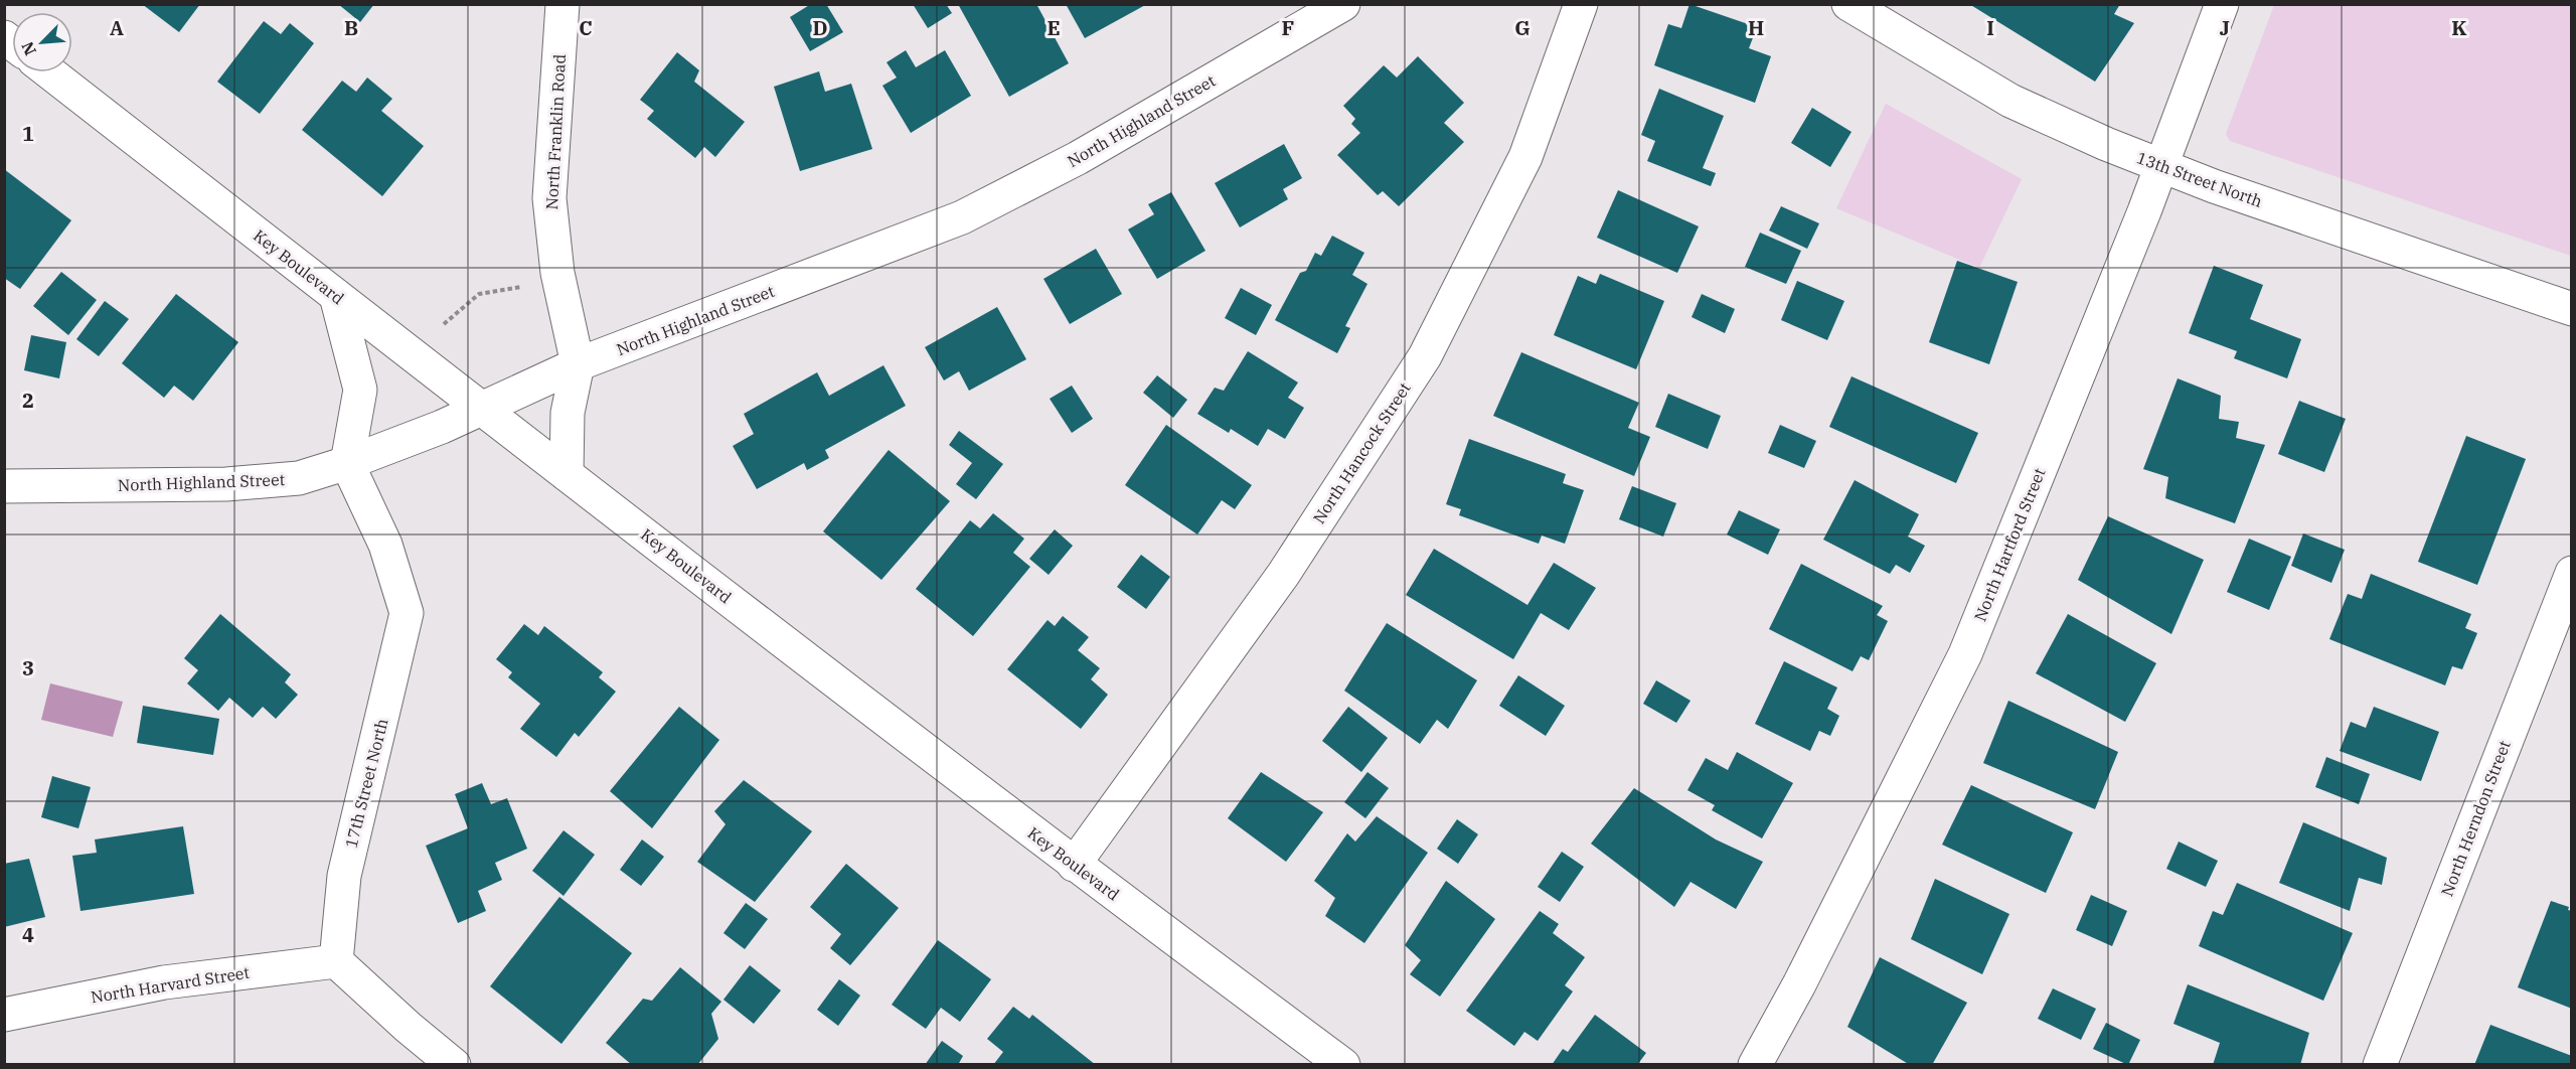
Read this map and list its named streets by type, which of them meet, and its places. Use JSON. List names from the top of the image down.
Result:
{
  "streets": {
    "street": [
      "North Highland Street",
      "North Franklin Road",
      "13th Street North",
      "Key Boulevard",
      "North Hancock Street",
      "North Hartford Street",
      "17th Street North",
      "North Herndon Street",
      "North Harvard Street"
    ]
  },
  "crossings": [
    ["North Highland Street", "North Franklin Road"],
    ["North Highland Street", "Key Boulevard"],
    ["North Highland Street", "17th Street North"],
    ["13th Street North", "North Hartford Street"],
    ["Key Boulevard", "North Hancock Street"],
    ["17th Street North", "North Harvard Street"]
  ],
  "north": "bottom left",
  "grid": {
    "columns": [
      "A",
      "B",
      "C",
      "D",
      "E",
      "F",
      "G",
      "H",
      "I",
      "J",
      "K"
    ],
    "rows": [
      "1",
      "2",
      "3",
      "4"
    ]
  }
}
